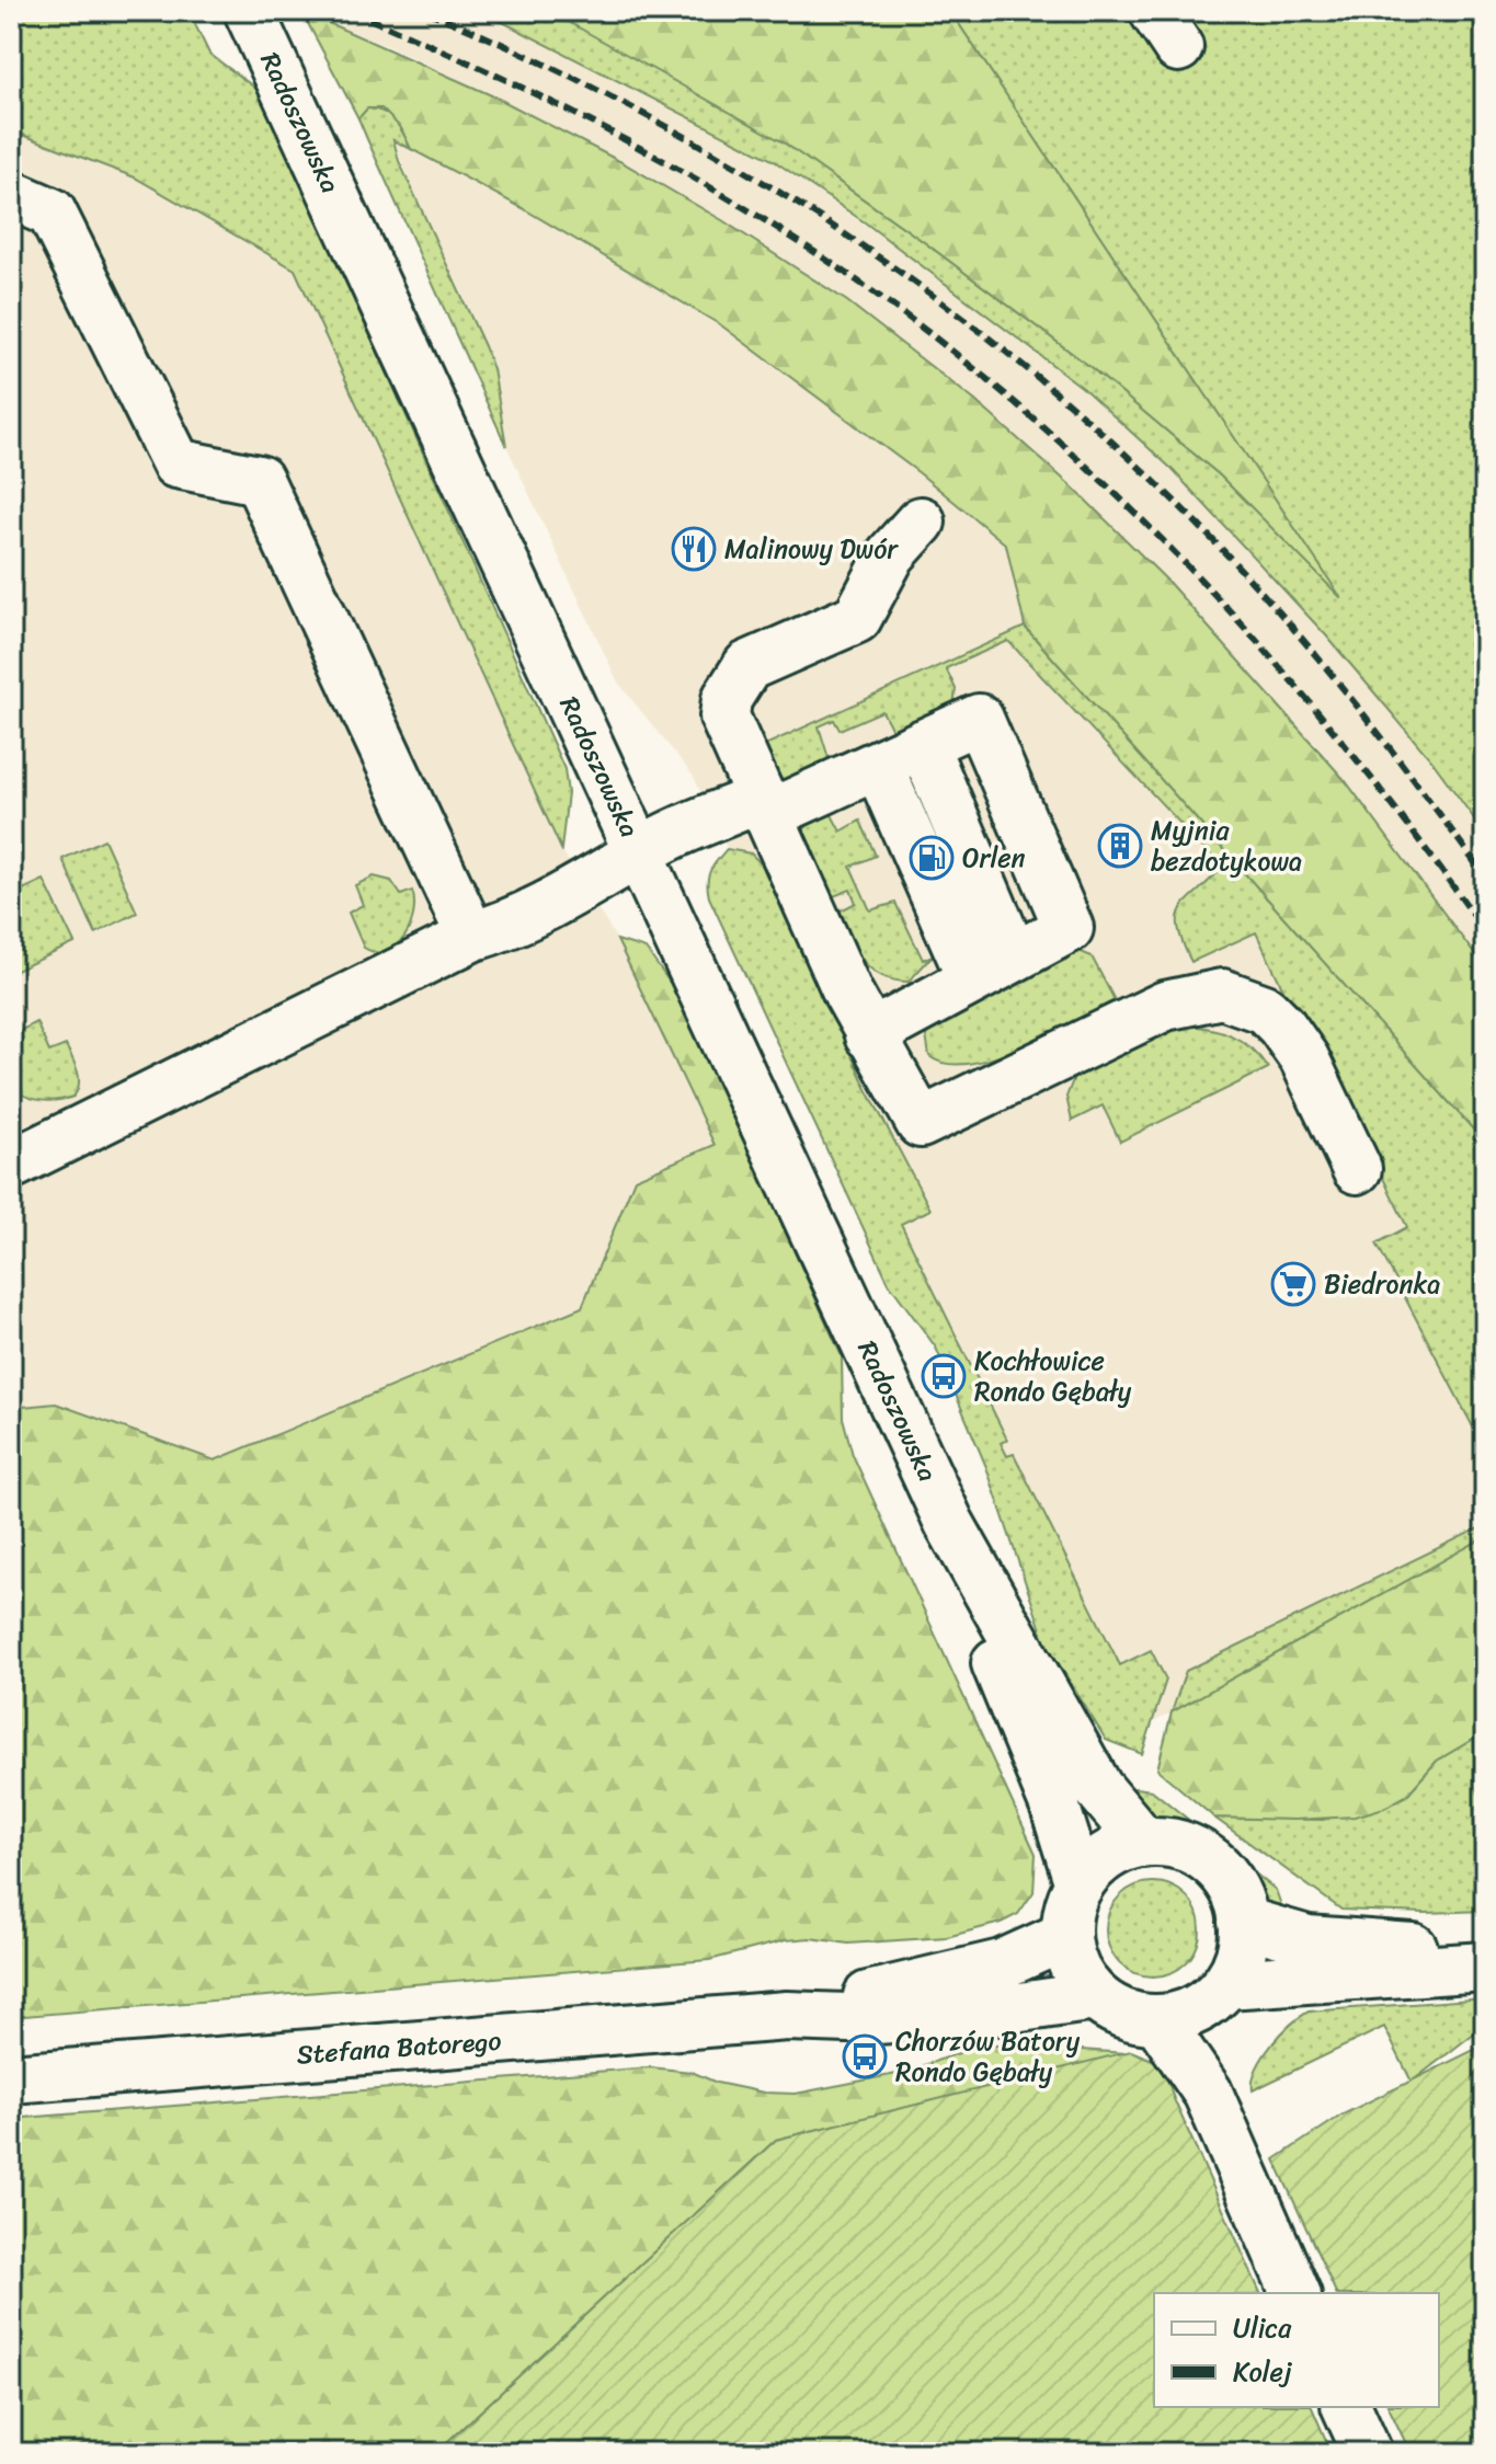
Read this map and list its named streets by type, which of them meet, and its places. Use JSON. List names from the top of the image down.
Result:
{
  "streets": {
    "street": ["Radoszowska", "Stefana Batorego"]
  },
  "crossings": [
    ["Radoszowska", "Stefana Batorego"]
  ],
  "places": {
    "restaurant": ["Malinowy Dwór"],
    "building": ["Myjnia bezdotykowa"],
    "fuel station": ["Orlen"],
    "supermarket": ["Biedronka"],
    "bus stop": ["Kochłowice Rondo Gębały", "Chorzów Batory Rondo Gębały"]
  },
  "legend": ["Ulica", "Kolej"]
}
